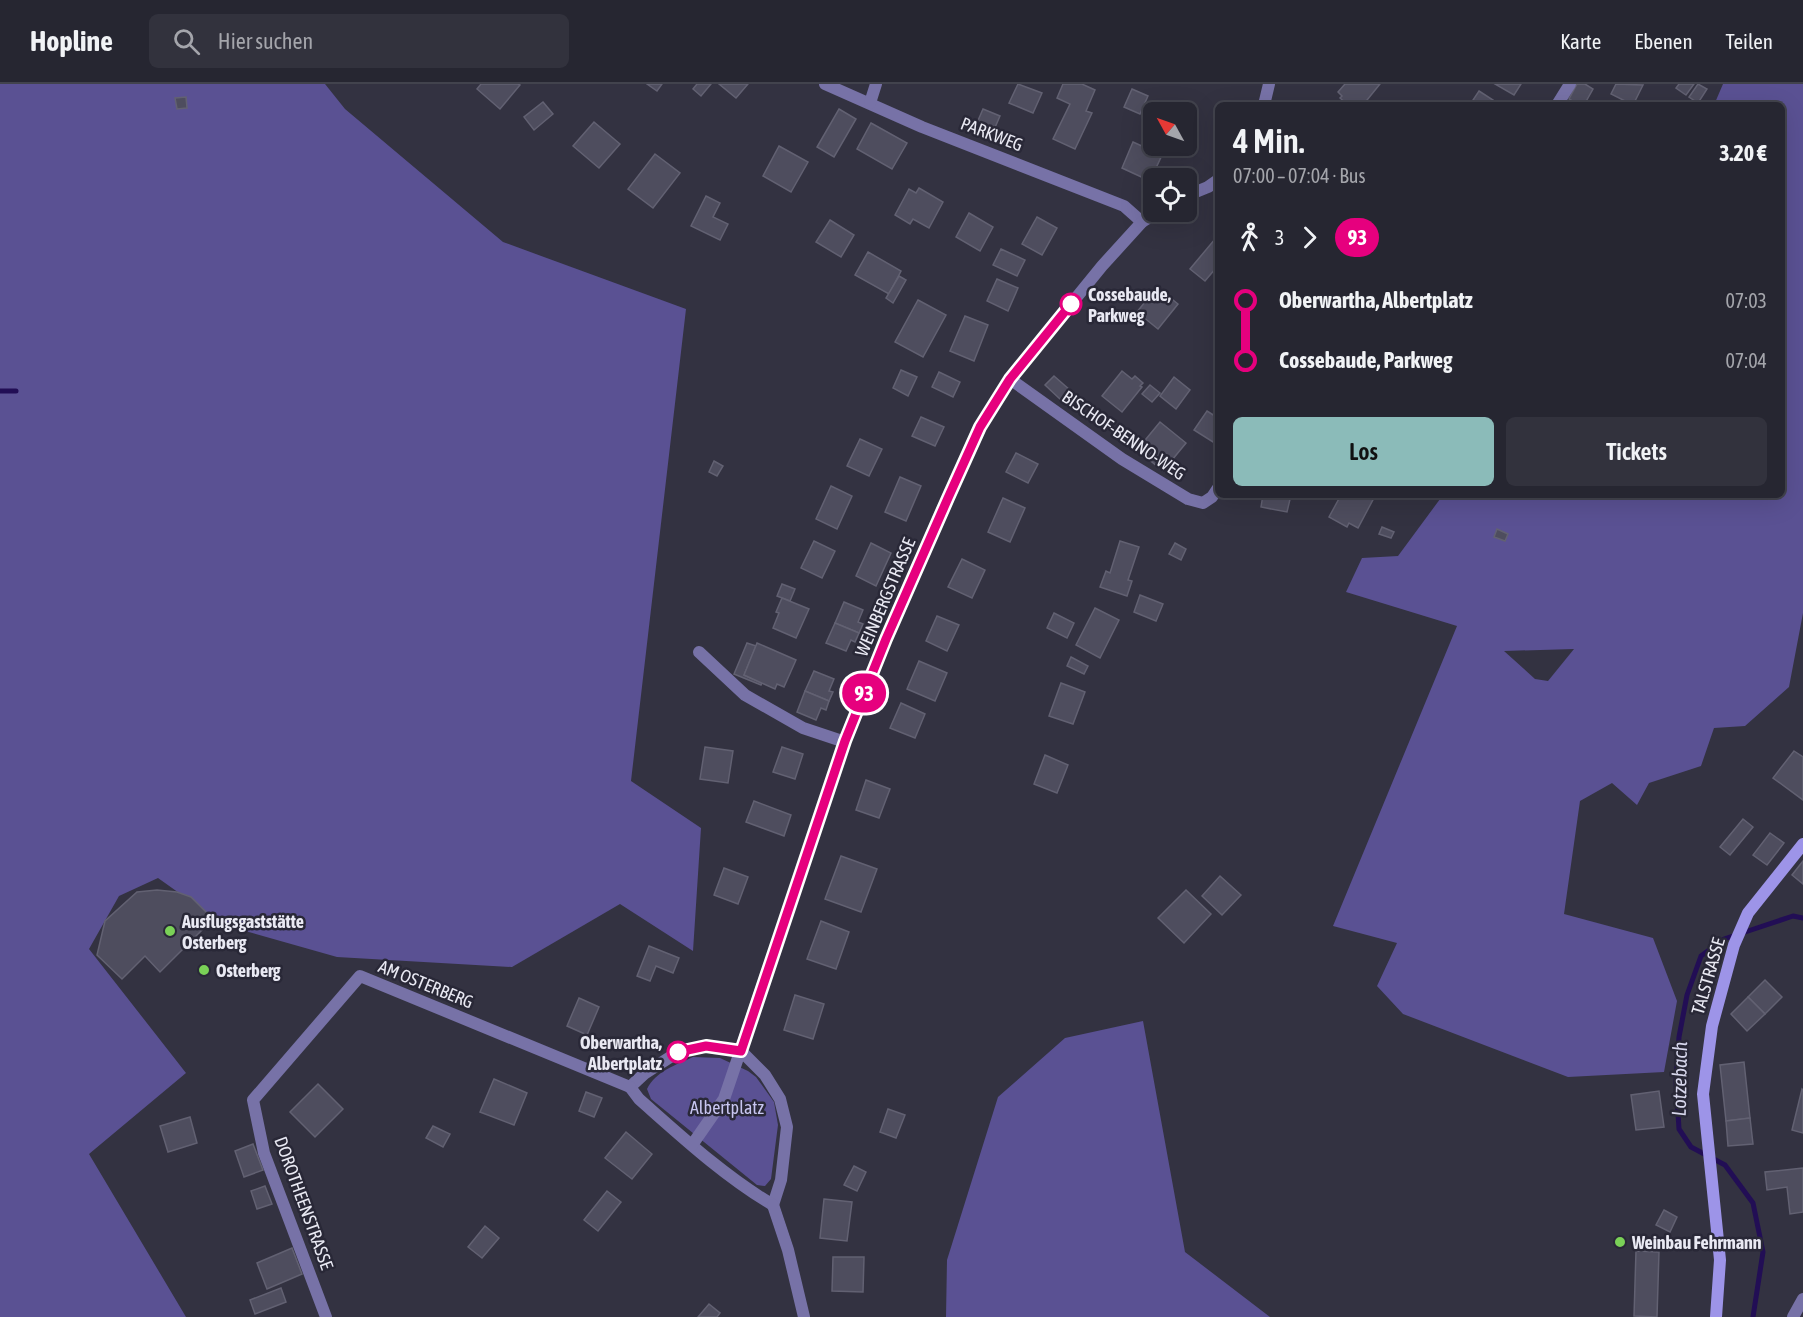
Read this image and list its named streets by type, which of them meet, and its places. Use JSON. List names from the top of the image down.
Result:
{
  "streets": {
    "street": [
      "PARKWEG",
      "BISCHOF-BENNO-WEG",
      "WEINBERGSTRASSE",
      "TALSTRASSE",
      "AM OSTERBERG",
      "DOROTHEENSTRASSE"
    ]
  },
  "crossings": [
    ["PARKWEG", "WEINBERGSTRASSE"],
    ["BISCHOF-BENNO-WEG", "WEINBERGSTRASSE"],
    ["AM OSTERBERG", "DOROTHEENSTRASSE"]
  ],
  "water": ["Lotzebach"],
  "parks": ["Albertplatz"],
  "places": [
    "Cossebaude, Parkweg",
    "Ausflugsgaststätte Osterberg",
    "Osterberg",
    "Oberwartha, Albertplatz",
    "Weinbau Fehrmann"
  ],
  "lines": ["bus line 93"],
  "north": "top left",
  "page": {
    "header": "Hopline",
    "search": "Hier suchen",
    "nav": ["Karte", "Ebenen", "Teilen"],
    "on_map": "93",
    "heading": ["4 Min.", "07:00 – 07:04 · Bus", "3.20 €"],
    "legs": ["3", "93"],
    "list": [
      {
        "name": "Oberwartha, Albertplatz",
        "value": "07:03"
      },
      {
        "name": "Cossebaude, Parkweg",
        "value": "07:04"
      }
    ],
    "buttons": ["Los", "Tickets"]
  }
}
